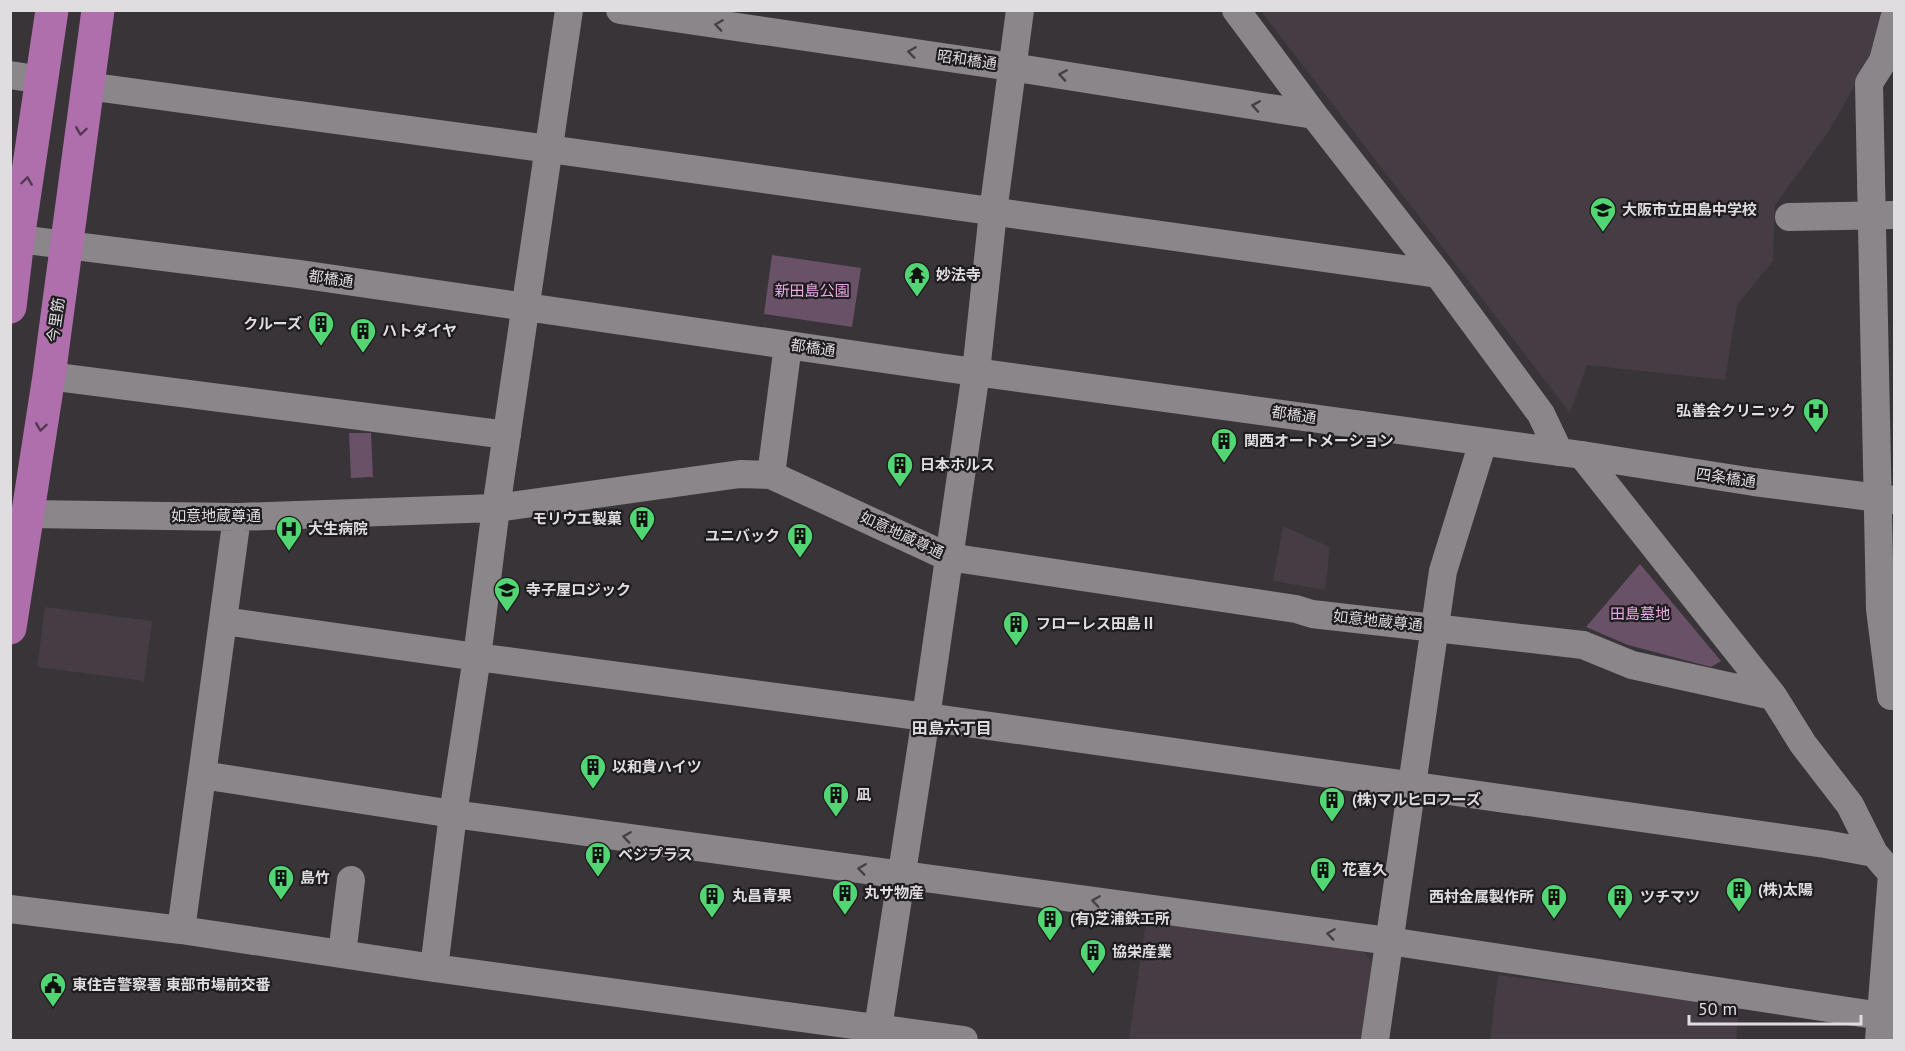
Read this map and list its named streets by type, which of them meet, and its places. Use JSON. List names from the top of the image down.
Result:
{
  "streets": {
    "main road": ["今里筋"],
    "street": [
      "昭和橋通",
      "都橋通",
      "四条橋通",
      "如意地蔵尊通"
    ]
  },
  "crossings": [
    ["都橋通", "今里筋"],
    ["都橋通", "四条橋通"],
    ["今里筋", "如意地蔵尊通"]
  ],
  "districts": ["田島六丁目"],
  "parks": ["新田島公園", "田島墓地"],
  "places": {
    "school or university": ["大阪市立田島中学校", "寺子屋ロジック"],
    "temple": ["妙法寺"],
    "building": [
      "クルーズ",
      "ハトダイヤ",
      "関西オートメーション",
      "日本ホルス",
      "モリウエ製菓",
      "ユニバック",
      "フローレス田島Ⅱ",
      "以和貴ハイツ",
      "凪",
      "(株)マルヒロフーズ",
      "ベジプラス",
      "花喜久",
      "島竹",
      "(株)太陽",
      "丸サ物産",
      "丸昌青果",
      "西村金属製作所",
      "ツチマツ",
      "(有)芝浦鉄工所",
      "協栄産業"
    ],
    "hospital": ["弘善会クリニック", "大生病院"],
    "public building": ["東住吉警察署 東部市場前交番"]
  },
  "scale_bar": "50 m"
}
